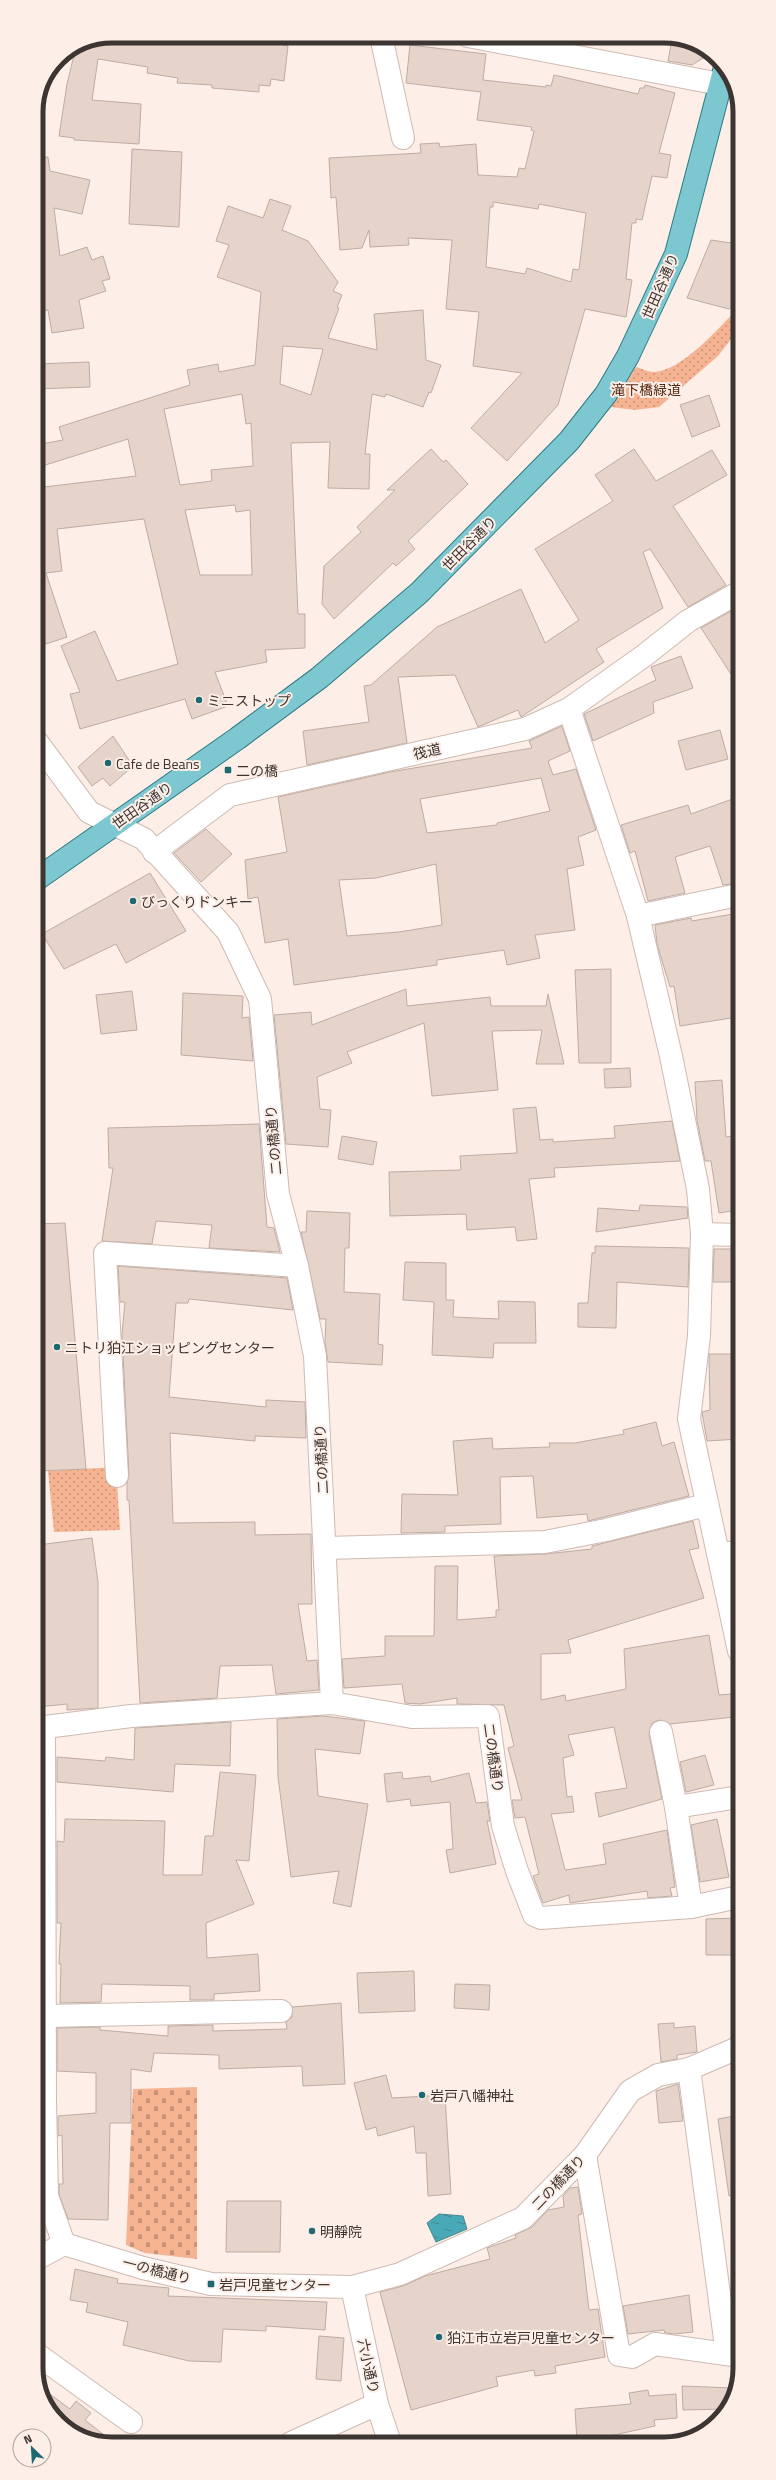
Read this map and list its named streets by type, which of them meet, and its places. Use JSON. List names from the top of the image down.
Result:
{
  "streets": {
    "main road": ["世田谷通り"],
    "street": [
      "筏道",
      "二の橋通り",
      "一の橋通り",
      "六小通り"
    ]
  },
  "crossings": [
    ["世田谷通り", "二の橋通り"],
    ["筏道", "二の橋通り"],
    ["二の橋通り", "一の橋通り"],
    ["二の橋通り", "六小通り"],
    ["一の橋通り", "六小通り"]
  ],
  "parks": ["滝下橋緑道"],
  "places": {
    "other": [
      "ミニストップ",
      "Cafe de Beans",
      "びっくりドンキー",
      "ニトリ狛江ショッピングセンター",
      "岩戸八幡神社",
      "明靜院",
      "狛江市立岩戸児童センター"
    ],
    "transit": ["二の橋", "岩戸児童センター"]
  },
  "north": "top left"
}
